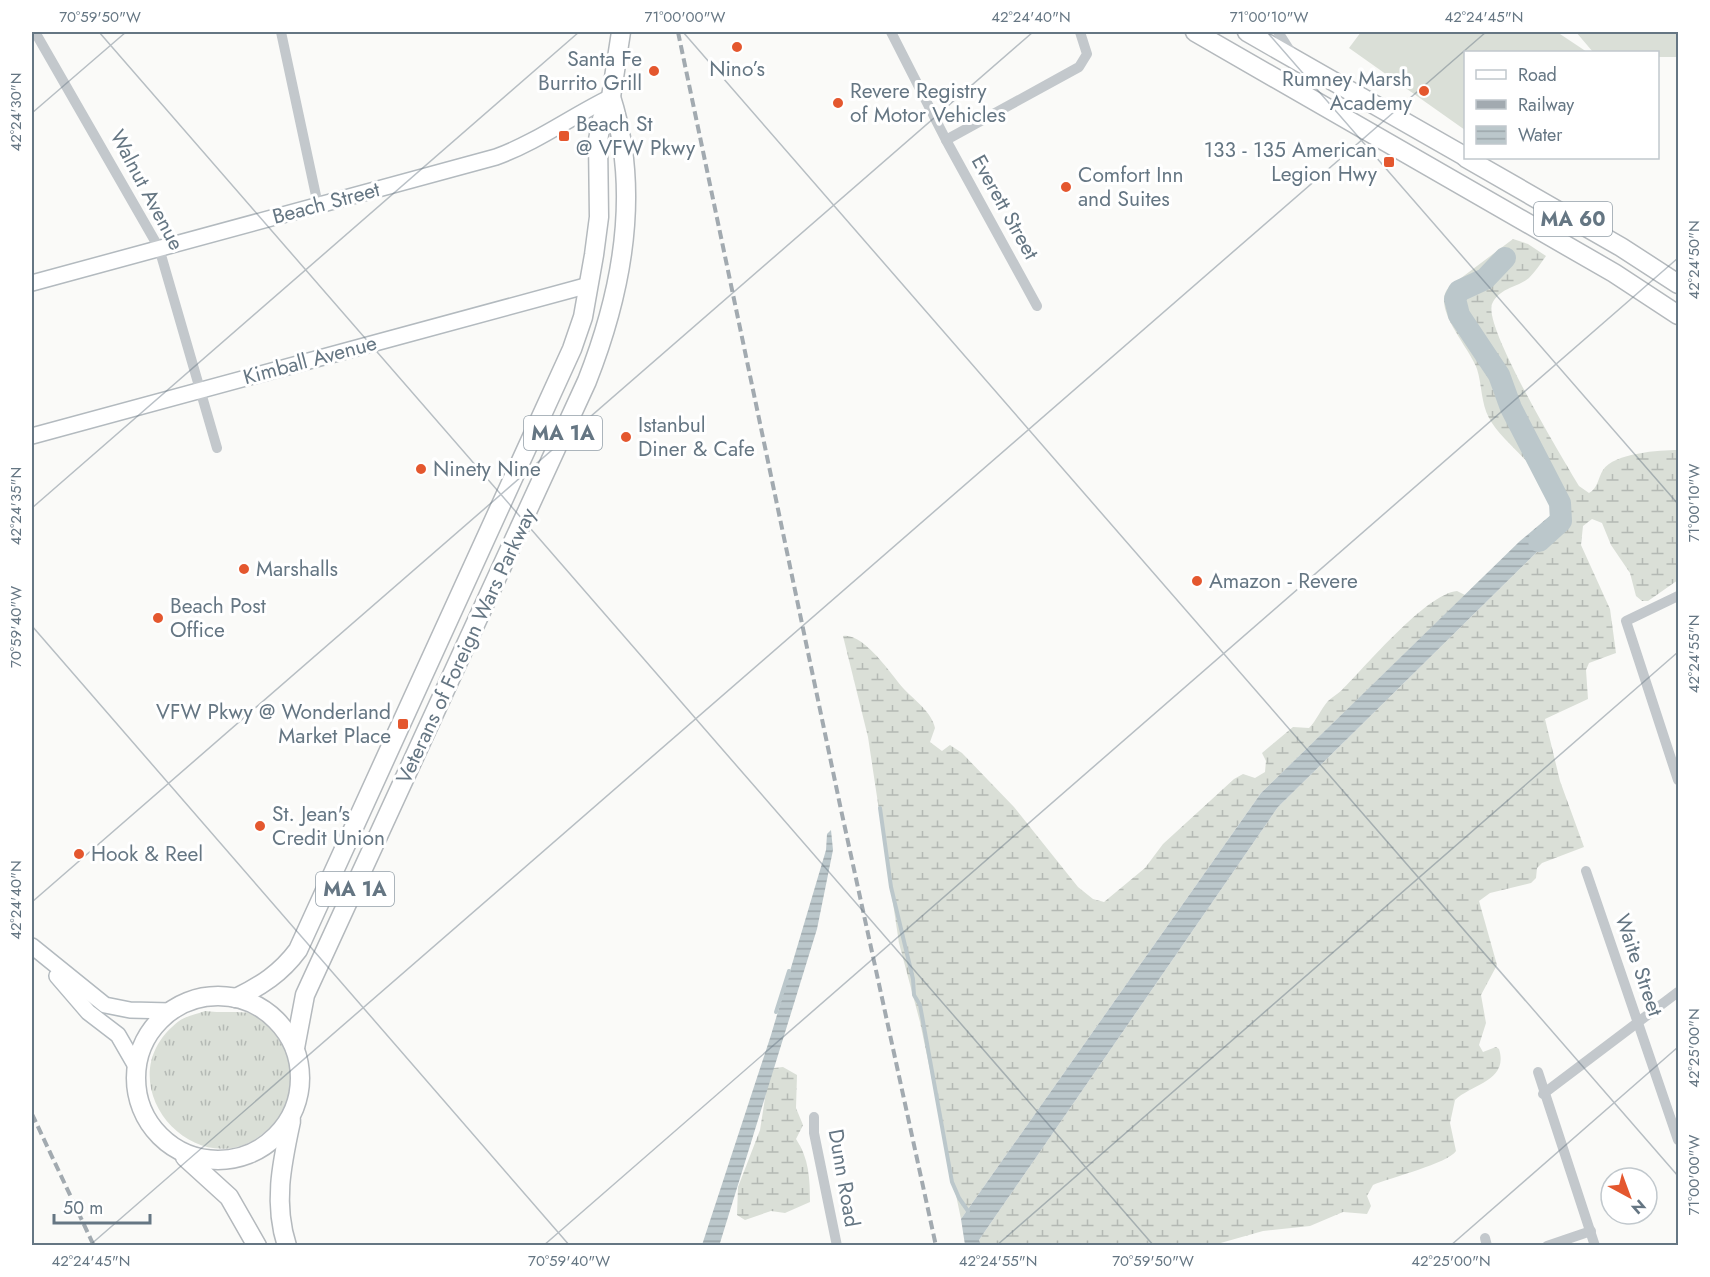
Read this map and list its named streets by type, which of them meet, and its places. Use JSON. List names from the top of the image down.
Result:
{
  "streets": {
    "highway": ["MA 60", "MA 1A", "Veterans of Foreign Wars Parkway"],
    "main road": ["Beach Street", "Kimball Avenue"],
    "street": [
      "Walnut Avenue",
      "Everett Street",
      "Waite Street",
      "Dunn Road"
    ]
  },
  "crossings": [
    ["Walnut Avenue", "Beach Street"],
    ["Walnut Avenue", "Kimball Avenue"],
    ["Beach Street", "Veterans of Foreign Wars Parkway"],
    ["Kimball Avenue", "Veterans of Foreign Wars Parkway"],
    ["MA 1A", "Veterans of Foreign Wars Parkway"]
  ],
  "places": {
    "other": [
      "Nino’s",
      "Santa Fe Burrito Grill",
      "Rumney Marsh Academy",
      "Revere Registry of Motor Vehicles",
      "Comfort Inn and Suites",
      "Istanbul Diner & Cafe",
      "Ninety Nine",
      "Marshalls",
      "Amazon - Revere",
      "Beach Post Office",
      "St. Jean's Credit Union",
      "Hook & Reel"
    ],
    "transit": ["Beach St @ VFW Pkwy", "133 - 135 American Legion Hwy", "VFW Pkwy @ Wonderland Market Place"]
  },
  "legend": ["Road", "Railway", "Water"],
  "scale_bar": "50 m",
  "north": "bottom right",
  "coordinates": [
    "70°59'50\"W",
    "71°00'00\"W",
    "42°24'40\"N",
    "71°00'10\"W",
    "42°24'45\"N",
    "42°24'30\"N",
    "42°24'50\"N",
    "42°24'35\"N",
    "70°59'40\"W",
    "42°24'55\"N",
    "42°25'00\"N"
  ]
}
